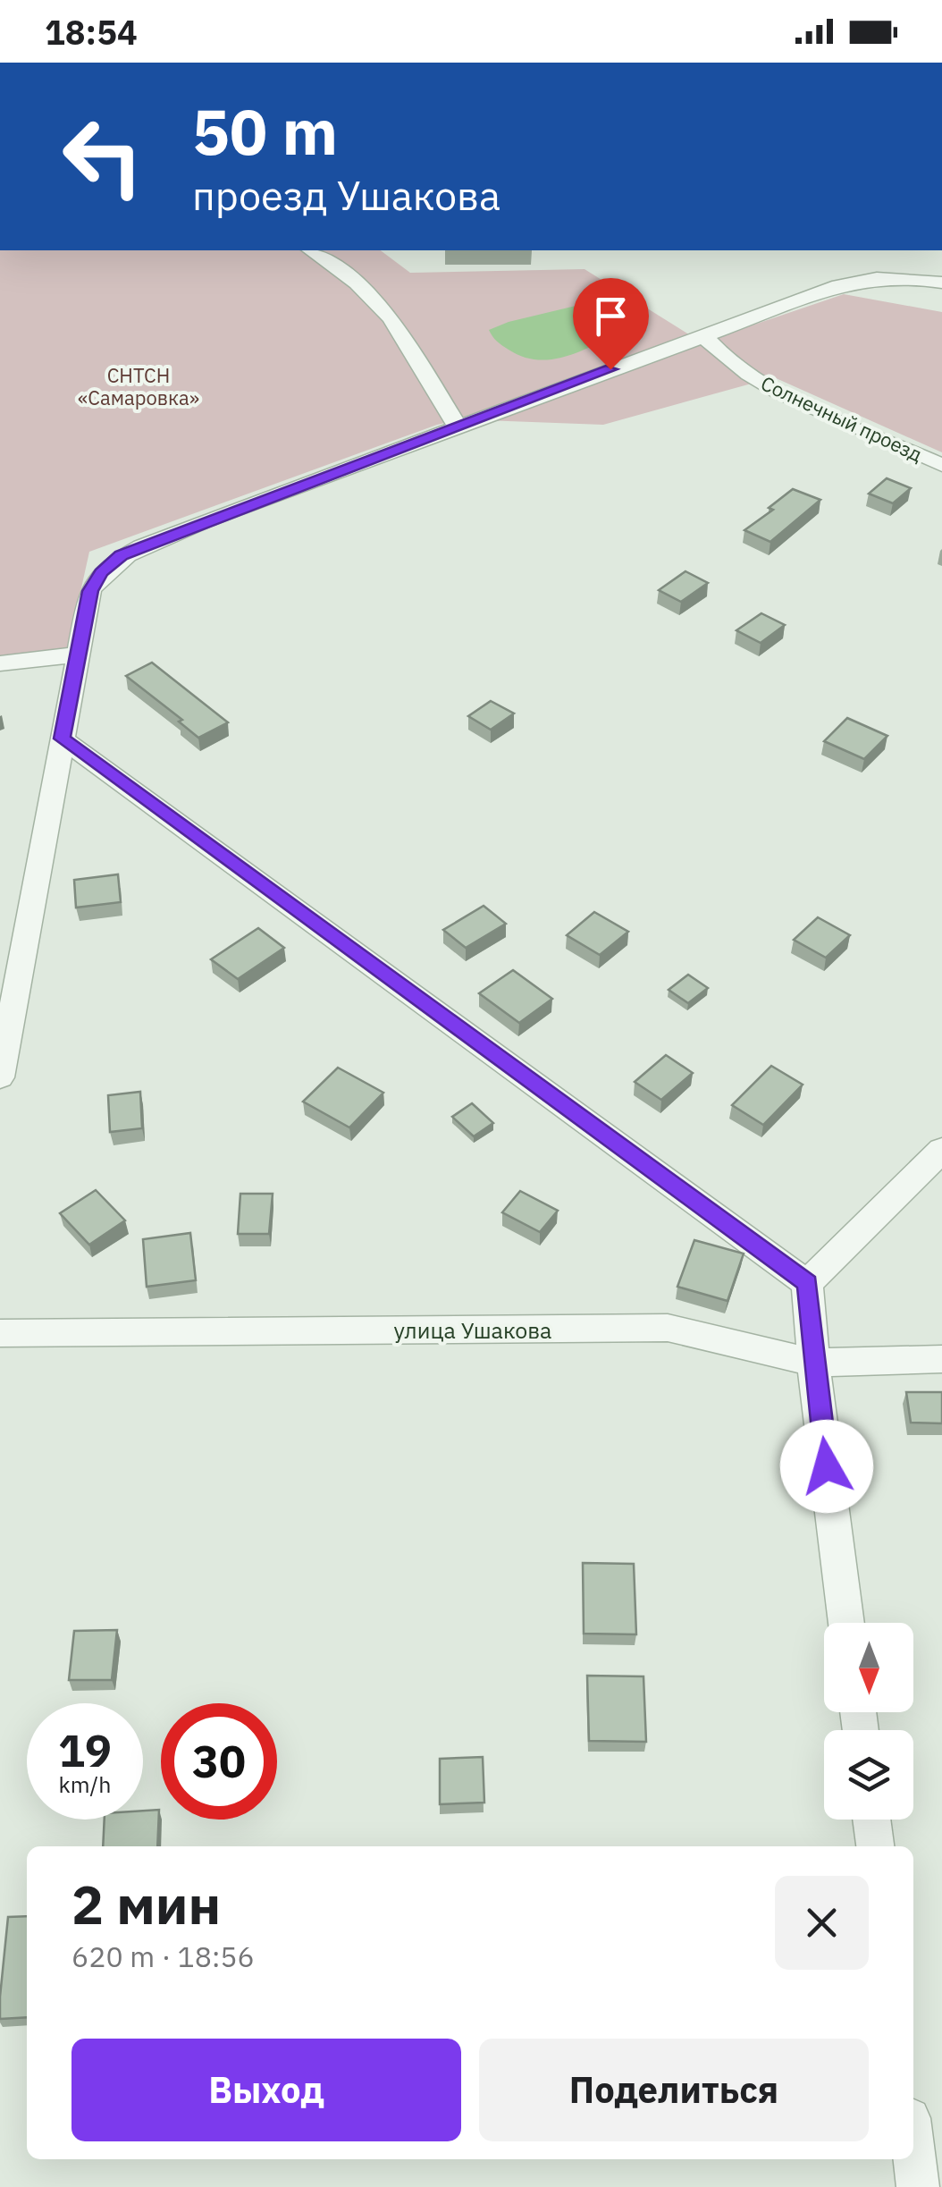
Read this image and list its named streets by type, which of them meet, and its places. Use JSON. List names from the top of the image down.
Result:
{
  "streets": {
    "street": ["Солнечный проезд", "улица Ушакова"]
  },
  "parks": ["СНТСН «Самаровка»"],
  "north": "bottom",
  "page": {
    "status": "18:54",
    "turn": ["50 m", "проезд Ушакова"],
    "speed": "19 km/h",
    "limit": "30",
    "heading": ["2 мин", "620 m · 18:56"],
    "buttons": ["Выход", "Поделиться"]
  }
}
